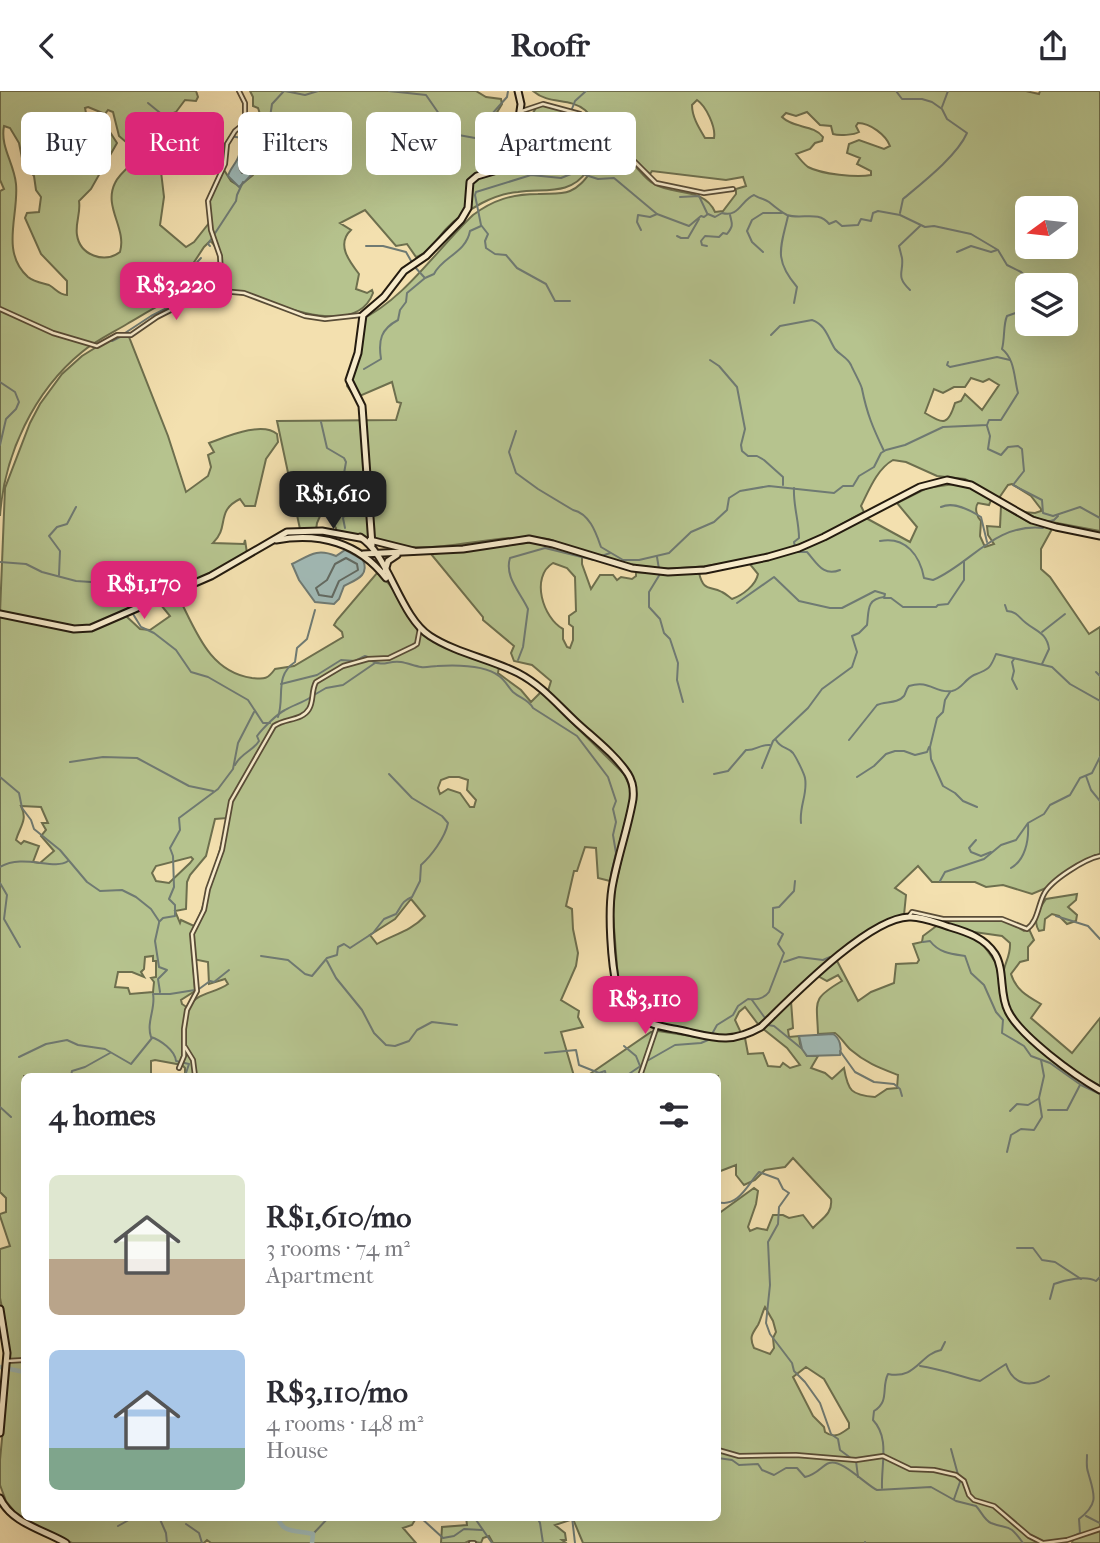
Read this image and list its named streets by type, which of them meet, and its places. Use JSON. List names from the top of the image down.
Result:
{
  "north": "left",
  "page": {
    "header": "Roofr",
    "chip": [
      "Buy",
      "Rent",
      "Filters",
      "New",
      "Apartment"
    ],
    "price": [
      "R$3,220",
      "R$1,610",
      "R$1,170",
      "R$3,110"
    ],
    "heading": "4 homes",
    "list": [
      {
        "name": "R$1,610/mo",
        "note": "3 rooms · 74 m² · Apartment"
      },
      {
        "name": "R$3,110/mo",
        "note": "4 rooms · 148 m² · House"
      }
    ]
  }
}
